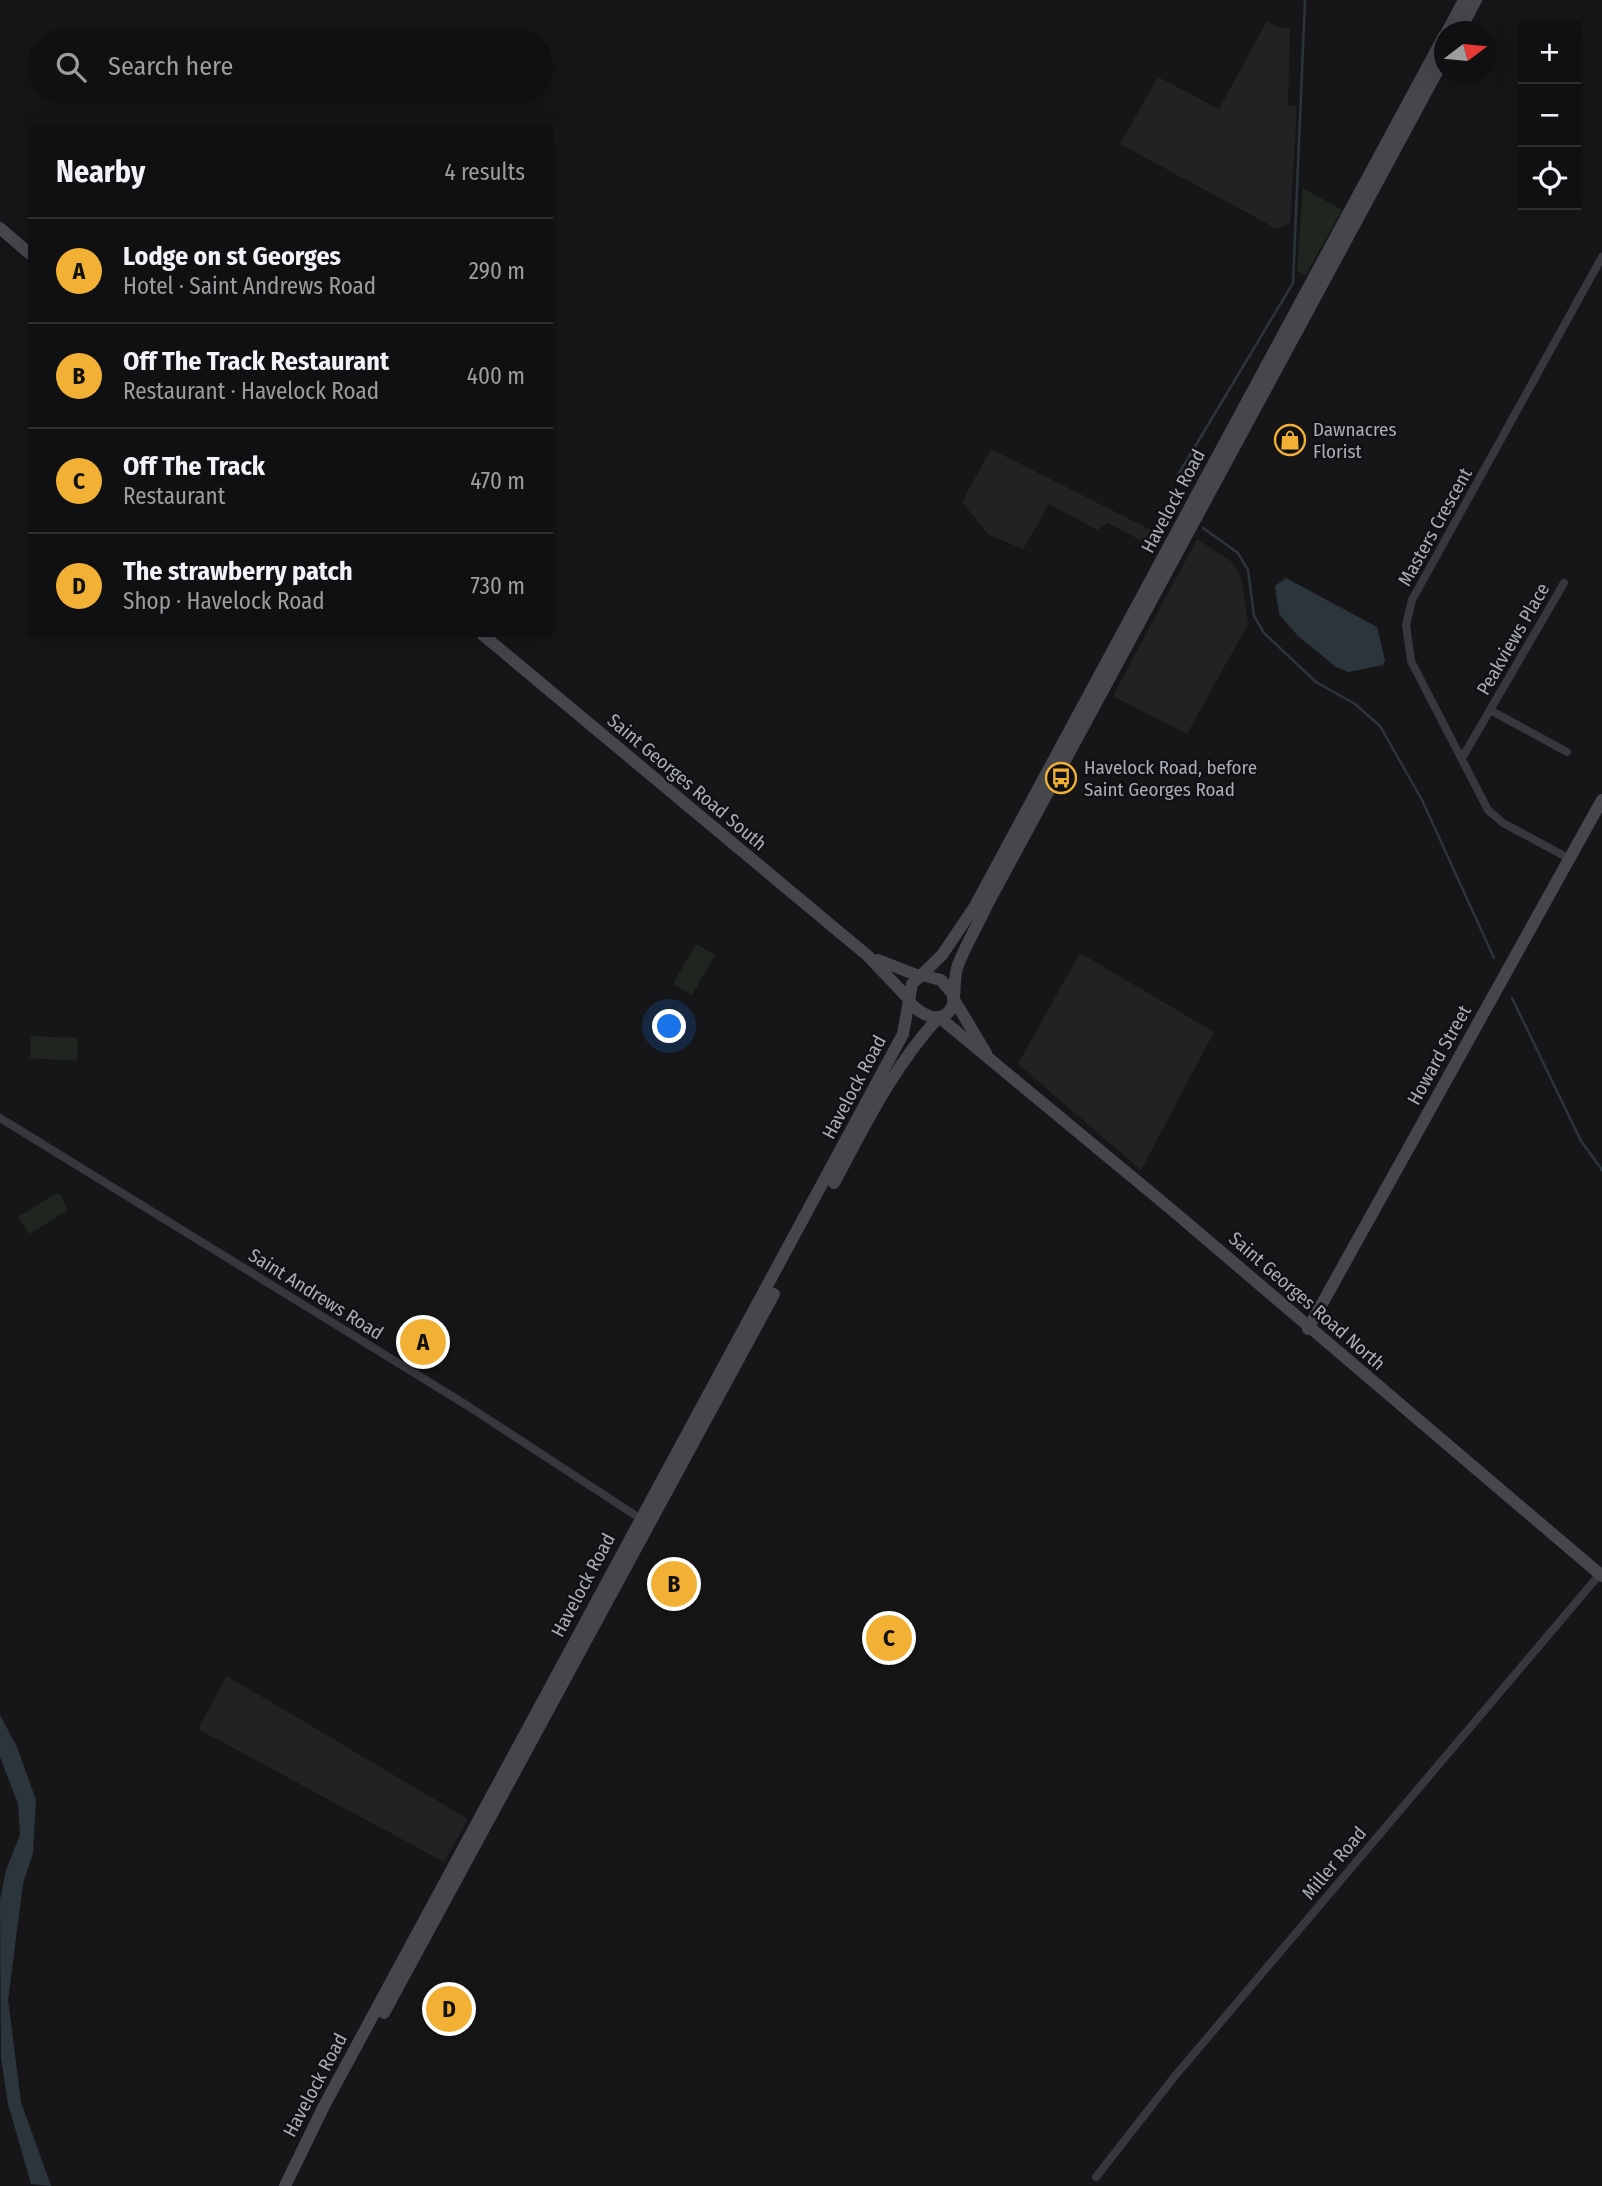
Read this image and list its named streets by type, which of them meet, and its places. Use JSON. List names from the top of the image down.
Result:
{
  "streets": {
    "main road": [
      "Havelock Road",
      "Saint Georges Road South",
      "Howard Street",
      "Saint Georges Road North"
    ],
    "street": [
      "Masters Crescent",
      "Peakviews Place",
      "Saint Andrews Road",
      "Miller Road"
    ]
  },
  "crossings": [
    ["Havelock Road", "Saint Georges Road South"],
    ["Havelock Road", "Saint Andrews Road"],
    ["Havelock Road", "Saint Georges Road North"],
    ["Masters Crescent", "Peakviews Place"],
    ["Masters Crescent", "Howard Street"],
    ["Saint Georges Road South", "Saint Georges Road North"],
    ["Howard Street", "Saint Georges Road North"],
    ["Saint Georges Road North", "Miller Road"]
  ],
  "places": {
    "shop": ["Dawnacres Florist"],
    "bus stop": ["Havelock Road, before Saint Georges Road"]
  },
  "north": "right",
  "page": {
    "map_buttons": ["+", "−"],
    "search": "Search here",
    "heading": ["Nearby", "4 results"],
    "list": [
      {
        "mark": "A",
        "name": "Lodge on st Georges",
        "note": "Hotel · Saint Andrews Road",
        "value": "290 m"
      },
      {
        "mark": "B",
        "name": "Off The Track Restaurant",
        "note": "Restaurant · Havelock Road",
        "value": "400 m"
      },
      {
        "mark": "C",
        "name": "Off The Track",
        "note": "Restaurant",
        "value": "470 m"
      },
      {
        "mark": "D",
        "name": "The strawberry patch",
        "note": "Shop · Havelock Road",
        "value": "730 m"
      }
    ],
    "pins": [
      "A",
      "B",
      "C",
      "D"
    ]
  }
}
